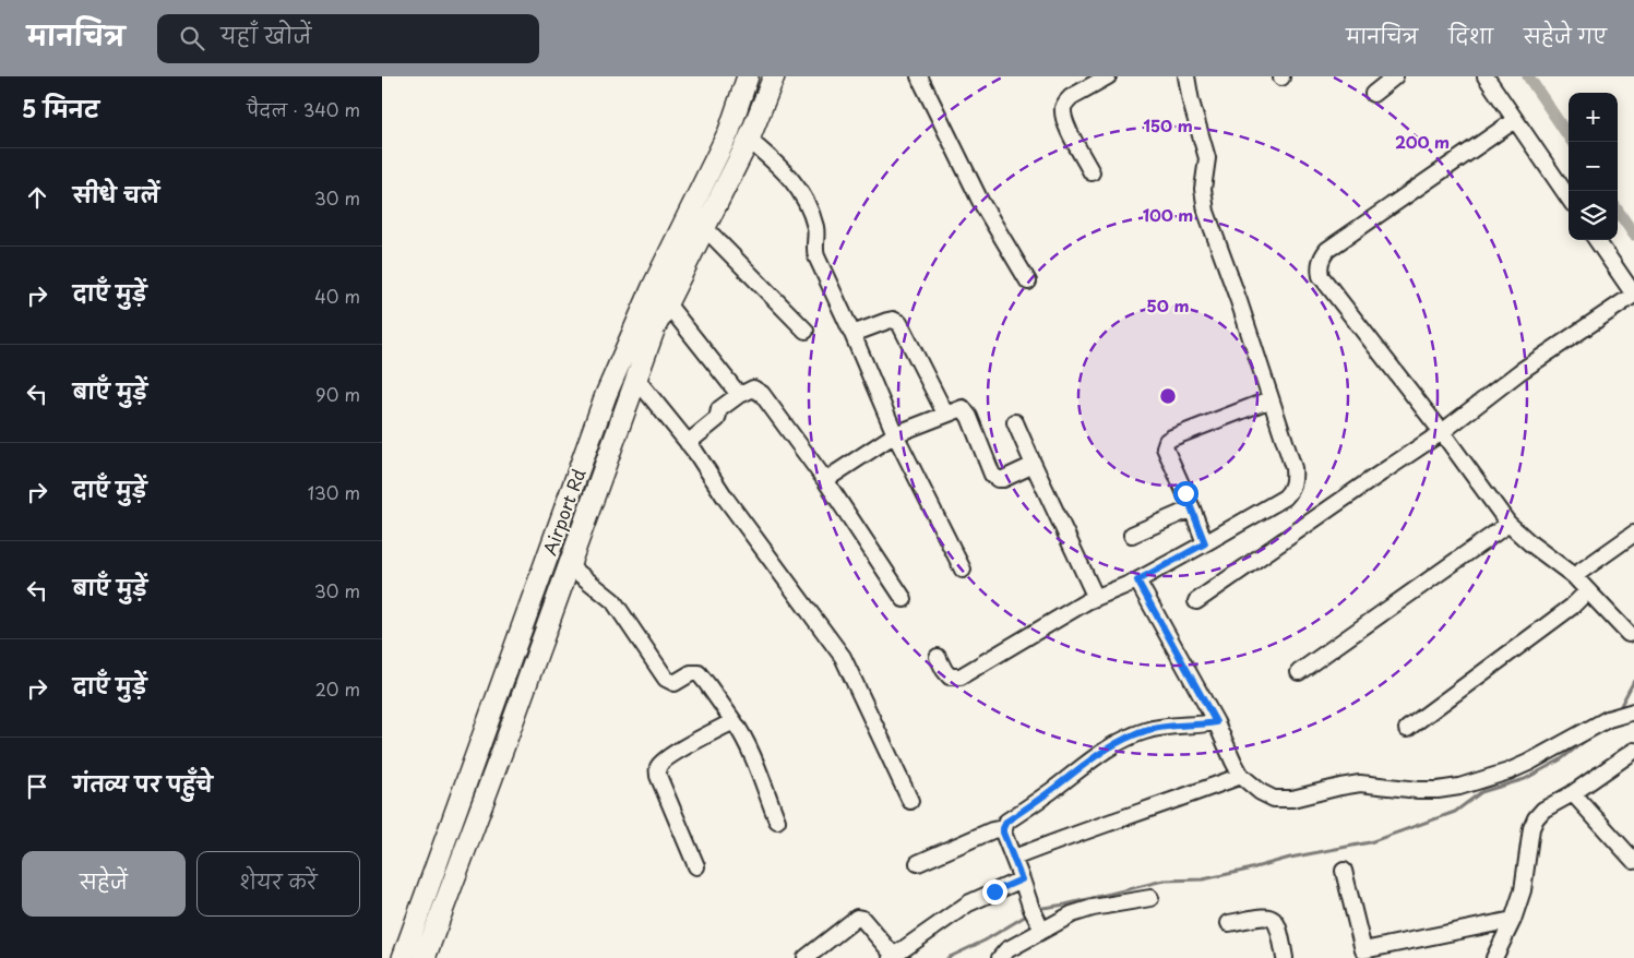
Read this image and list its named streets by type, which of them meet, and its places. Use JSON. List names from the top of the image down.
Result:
{
  "streets": {
    "main road": ["Airport Rd"]
  },
  "page": {
    "header": "मानचित्र",
    "search": "यहाँ खोजें",
    "nav": ["मानचित्र", "दिशा", "सहेजे गए"],
    "heading": ["5 मिनट", "पैदल · 340 m"],
    "map_buttons": ["+", "−"],
    "list": [
      ["सीधे चलें", "30 m"],
      ["दाएँ मुड़ें", "40 m"],
      ["बाएँ मुड़ें", "90 m"],
      ["दाएँ मुड़ें", "130 m"],
      ["बाएँ मुड़ें", "30 m"],
      ["दाएँ मुड़ें", "20 m"],
      "गंतव्य पर पहुँचे"
    ],
    "buttons": ["सहेजें", "शेयर करें"]
  },
  "rings": [
    "150 m",
    "200 m",
    "100 m",
    "50 m"
  ]
}
